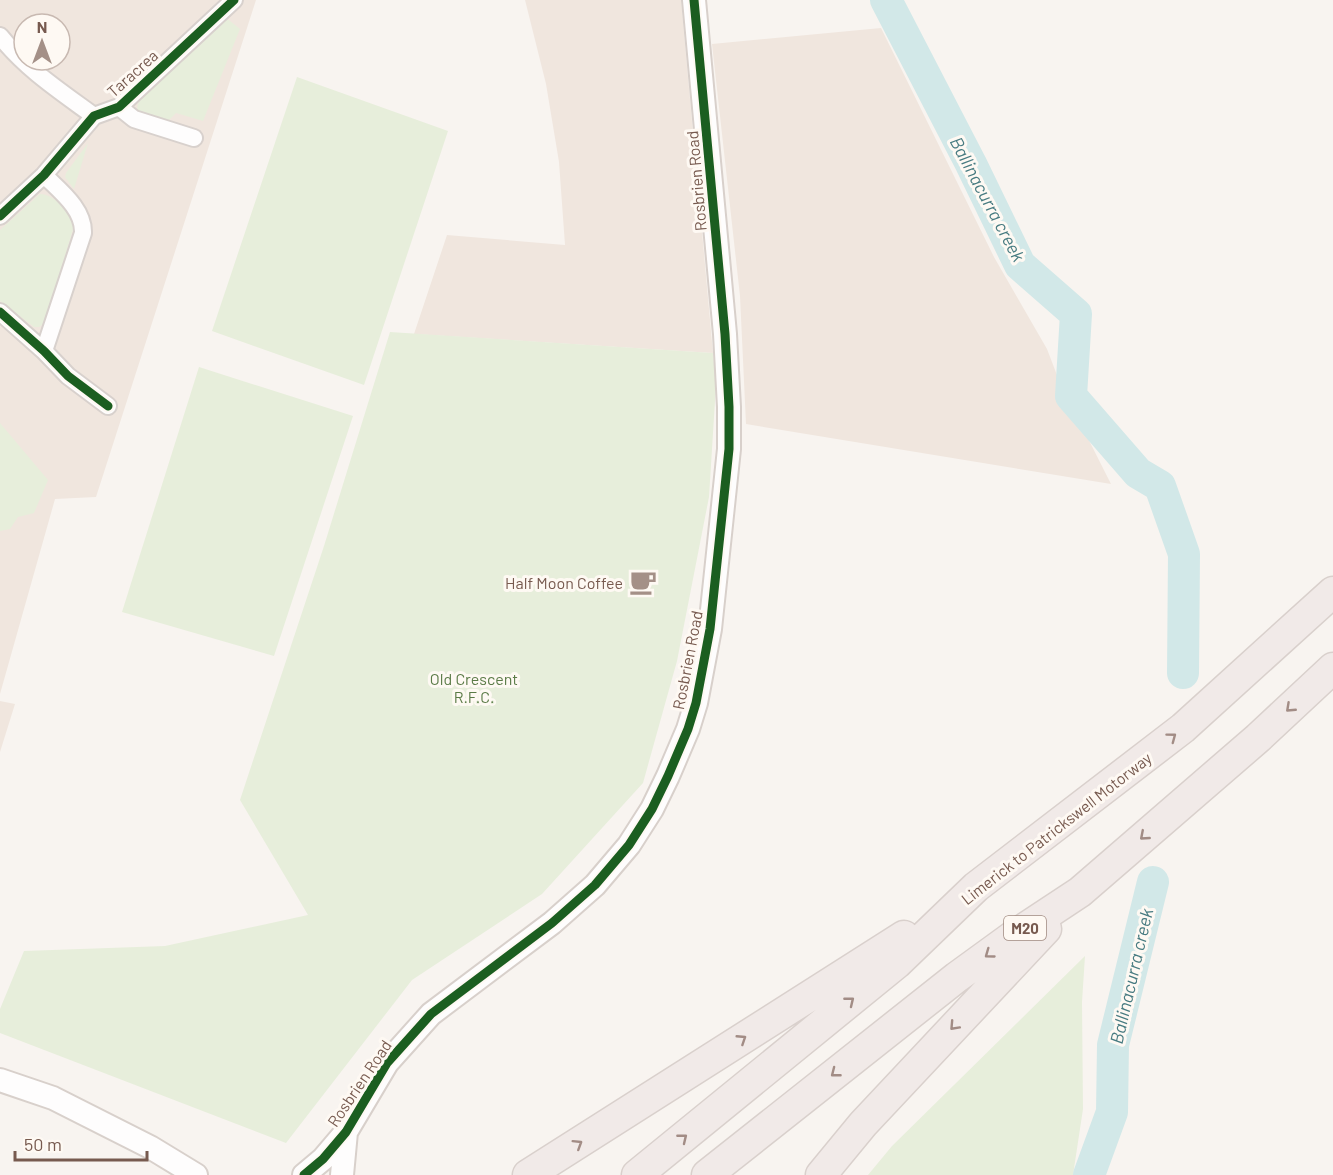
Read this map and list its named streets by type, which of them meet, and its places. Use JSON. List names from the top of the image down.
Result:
{
  "streets": {
    "highway": ["Limerick to Patrickswell Motorway", "M20"],
    "street": ["Taracrea", "Rosbrien Road"]
  },
  "water": ["Ballinacurra creek"],
  "parks": ["Old Crescent R.F.C."],
  "places": {
    "cafe": ["Half Moon Coffee"]
  },
  "scale_bar": "50 m",
  "north": "top"
}
